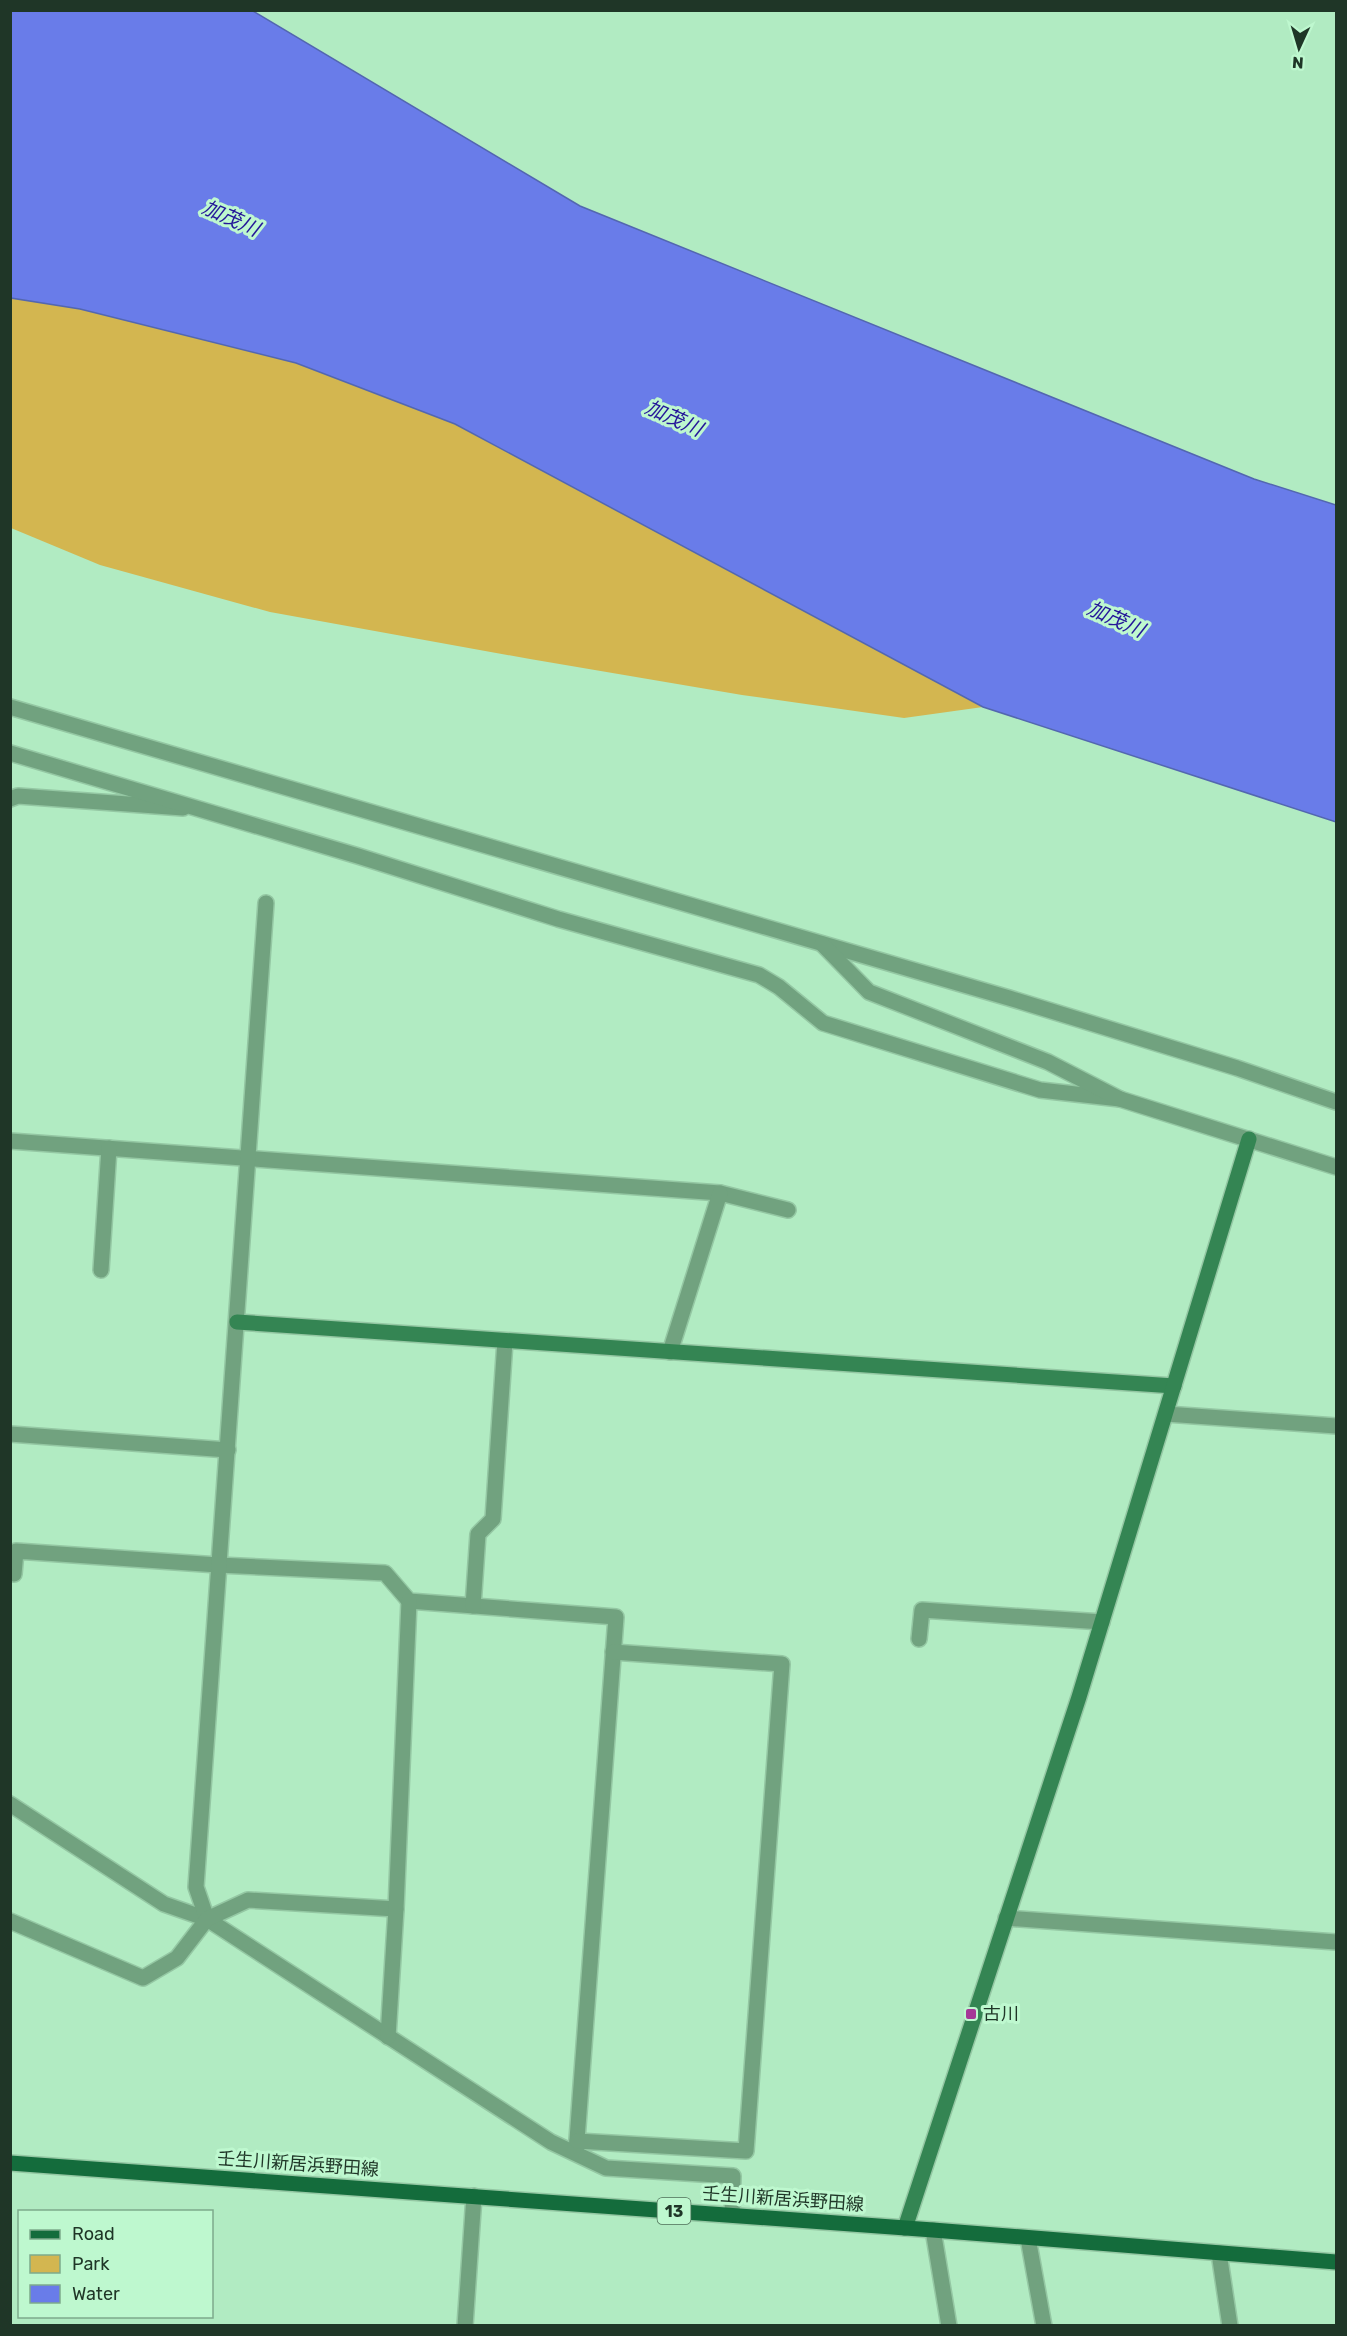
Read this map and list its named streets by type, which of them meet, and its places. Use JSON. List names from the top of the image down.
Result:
{
  "streets": {
    "main road": ["壬生川新居浜野田線", "13"]
  },
  "water": ["加茂川"],
  "places": {
    "transit": ["古川"]
  },
  "legend": ["Road", "Park", "Water"],
  "north": "bottom"
}
